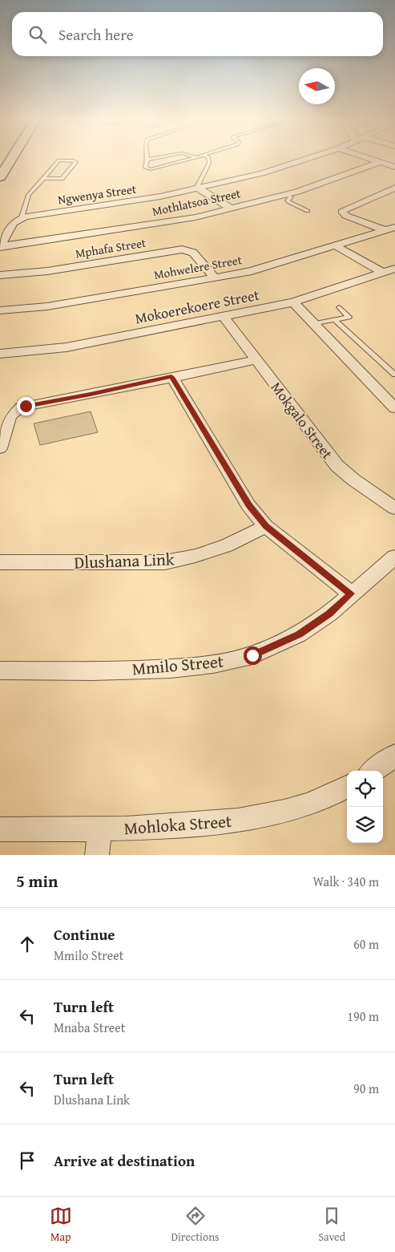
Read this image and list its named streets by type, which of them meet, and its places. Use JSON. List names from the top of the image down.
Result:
{
  "streets": {
    "street": [
      "Ngwenya Street",
      "Mothlatsoa Street",
      "Mphafa Street",
      "Mohwelere Street",
      "Mokoerekoere Street",
      "Mokgalo Street",
      "Dlushana Link",
      "Mmilo Street",
      "Mohloka Street"
    ]
  },
  "crossings": [
    ["Mphafa Street", "Mohwelere Street"],
    ["Mokoerekoere Street", "Mokgalo Street"]
  ],
  "north": "left",
  "page": {
    "search": "Search here",
    "heading": ["5 min", "Walk · 340 m"],
    "list": [
      ["Continue", "Mmilo Street", "60 m"],
      ["Turn left", "Mnaba Street", "190 m"],
      ["Turn left", "Dlushana Link", "90 m"],
      "Arrive at destination"
    ],
    "nav": ["Map", "Directions", "Saved"]
  }
}
